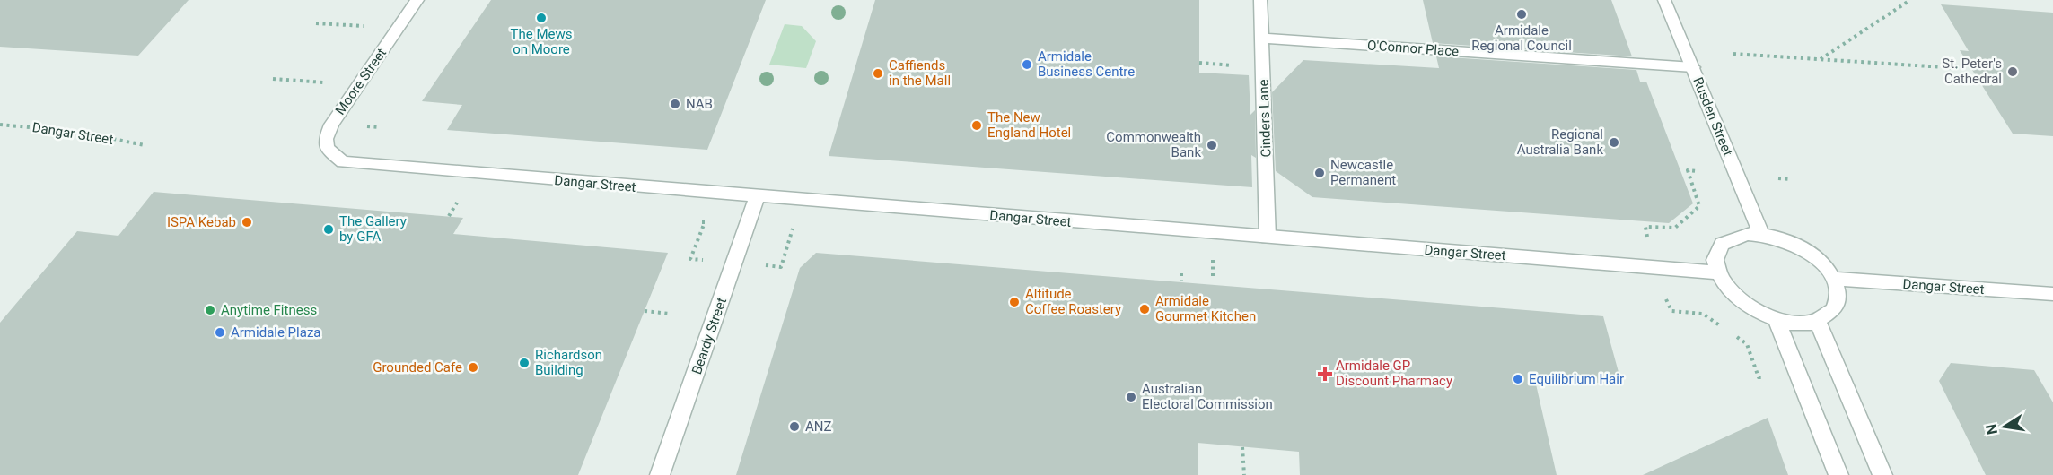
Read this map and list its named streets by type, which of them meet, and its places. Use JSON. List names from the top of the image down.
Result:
{
  "streets": {
    "street": [
      "O'Connor Place",
      "Moore Street",
      "Rusden Street",
      "Cinders Lane",
      "Dangar Street",
      "Beardy Street"
    ]
  },
  "crossings": [
    ["O'Connor Place", "Rusden Street"],
    ["O'Connor Place", "Cinders Lane"],
    ["Moore Street", "Dangar Street"],
    ["Rusden Street", "Dangar Street"],
    ["Cinders Lane", "Dangar Street"],
    ["Dangar Street", "Beardy Street"]
  ],
  "places": {
    "other": [
      "Armidale Regional Council",
      "The Mews on Moore",
      "Armidale Business Centre",
      "St. Peter's Cathedral",
      "Caffiends in the Mall",
      "NAB",
      "The New England Hotel",
      "Regional Australia Bank",
      "Commonwealth Bank",
      "Newcastle Permanent",
      "ISPA Kebab",
      "The Gallery by GFA",
      "Altitude Coffee Roastery",
      "Armidale Gourmet Kitchen",
      "Anytime Fitness",
      "Armidale Plaza",
      "Richardson Building",
      "Grounded Cafe",
      "Equilibrium Hair",
      "Australian Electoral Commission",
      "ANZ"
    ],
    "health": ["Armidale GP Discount Pharmacy"]
  },
  "north": "left"
}
